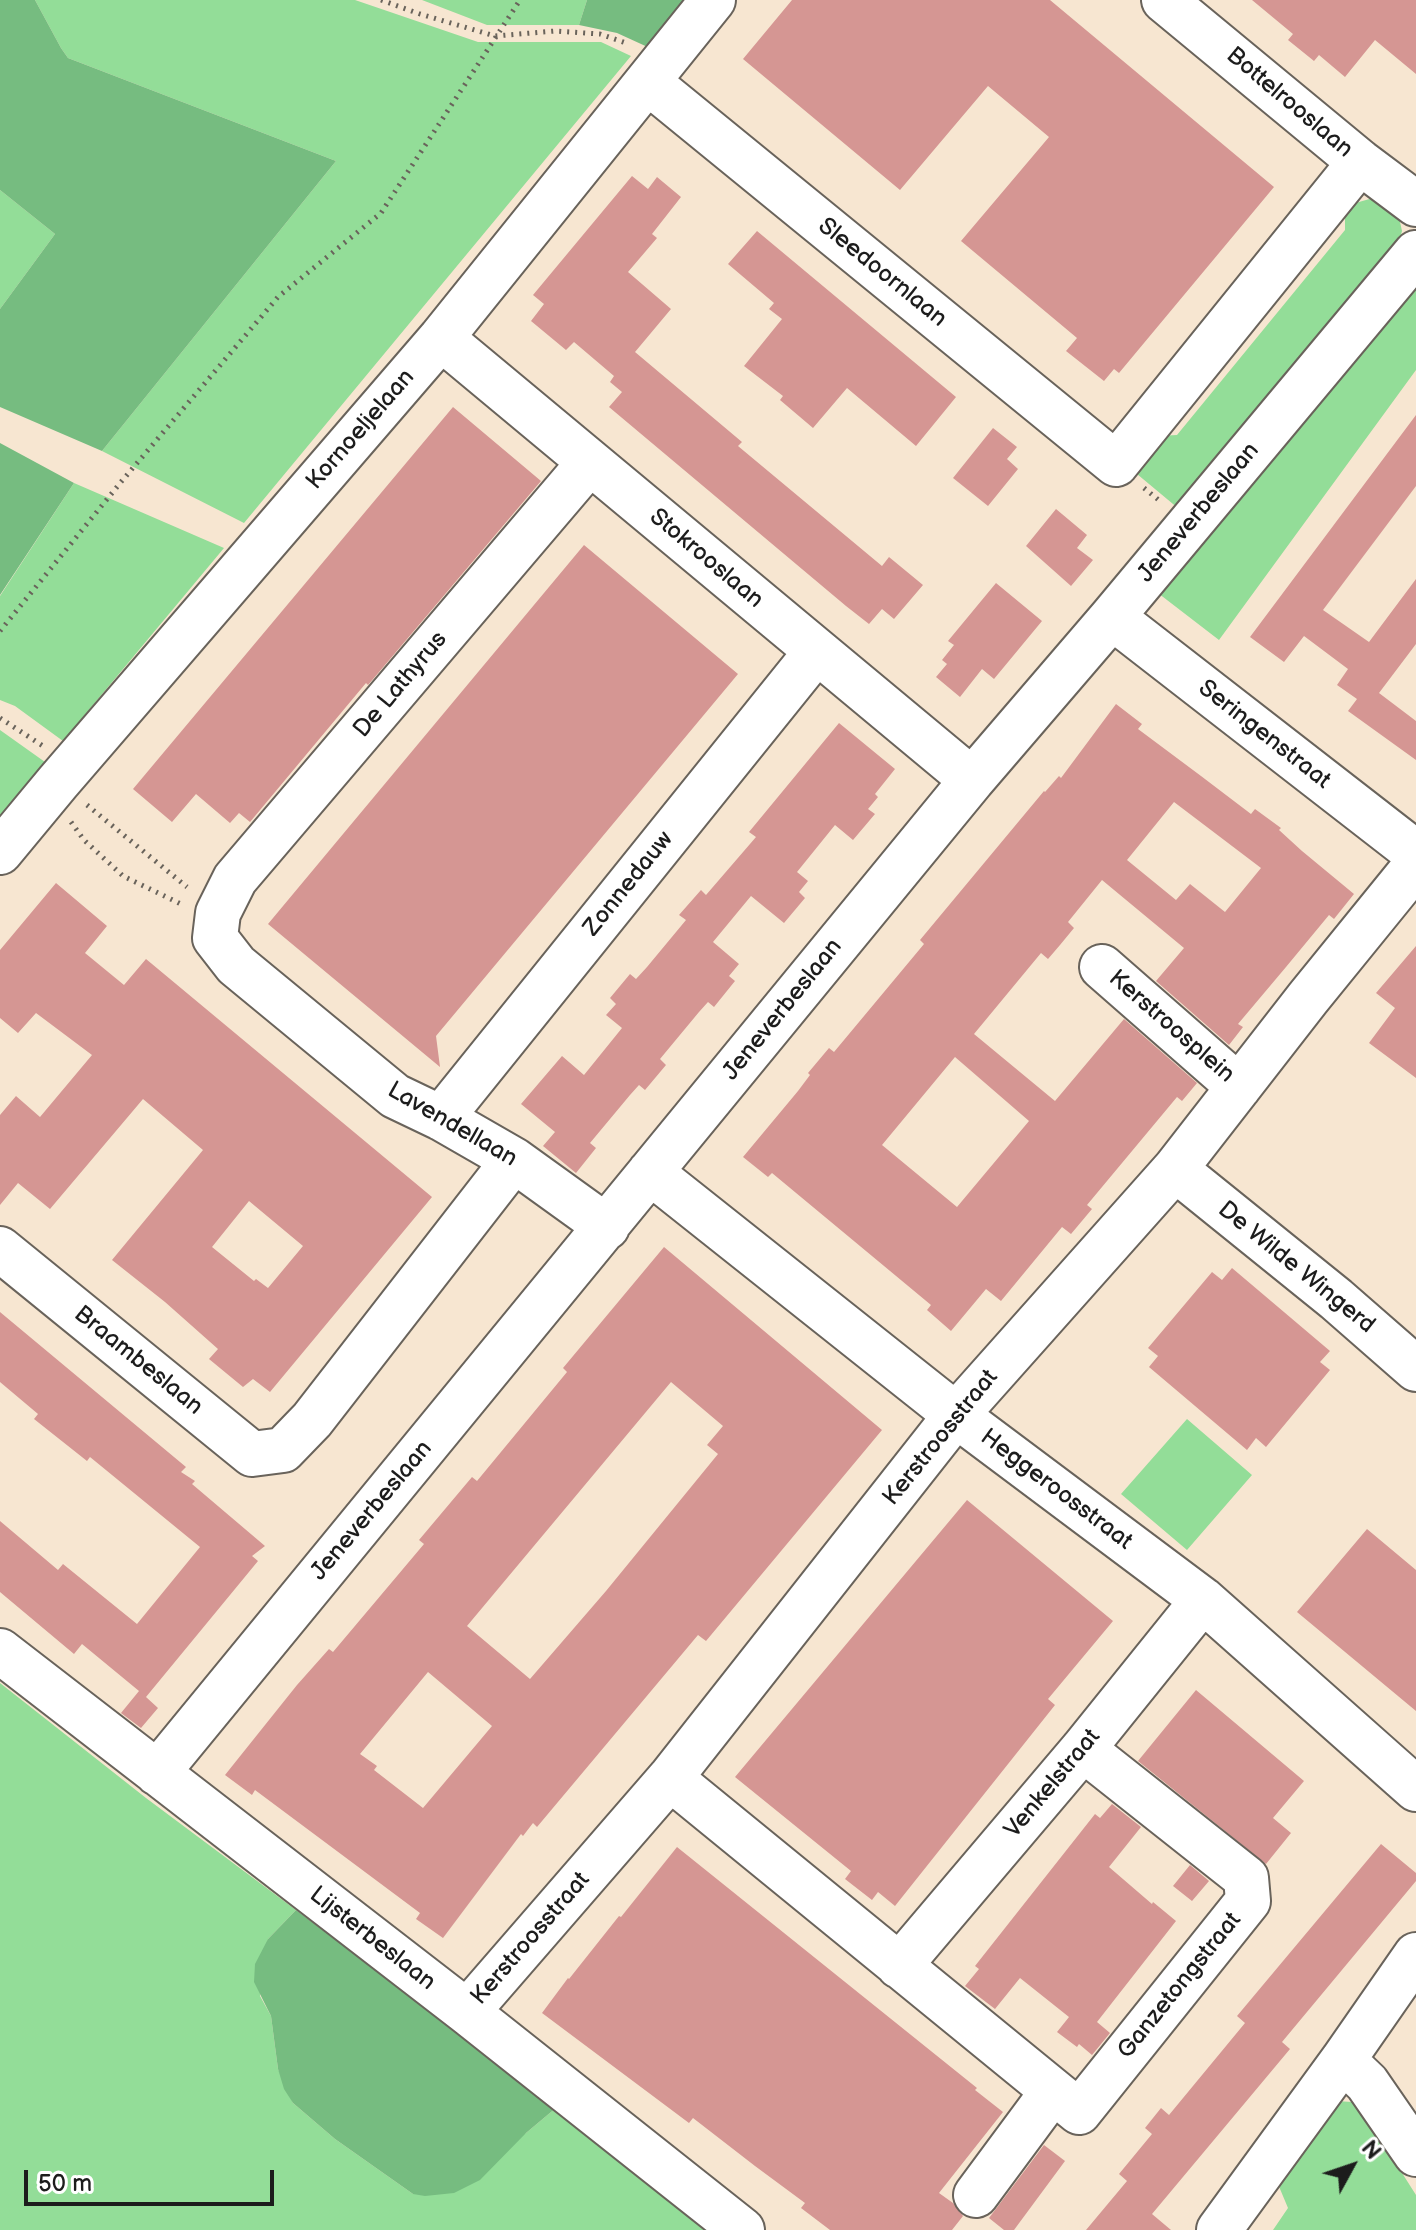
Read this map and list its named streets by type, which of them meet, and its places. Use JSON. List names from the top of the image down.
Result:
{
  "streets": {
    "street": [
      "Bottelrooslaan",
      "Sleedoornlaan",
      "Kornoeljelaan",
      "Jeneverbeslaan",
      "Stokrooslaan",
      "De Lathyrus",
      "Seringenstraat",
      "Zonnedauw",
      "Kerstroosplein",
      "Lavendellaan",
      "De Wilde Wingerd",
      "Braambeslaan",
      "Kerstroosstraat",
      "Heggeroosstraat",
      "Venkelstraat",
      "Lijsterbeslaan",
      "Ganzetongstraat"
    ]
  },
  "crossings": [
    ["Sleedoornlaan", "Kornoeljelaan"],
    ["Kornoeljelaan", "Stokrooslaan"],
    ["Jeneverbeslaan", "Stokrooslaan"],
    ["Jeneverbeslaan", "Seringenstraat"],
    ["Jeneverbeslaan", "Lavendellaan"],
    ["Jeneverbeslaan", "Heggeroosstraat"],
    ["Jeneverbeslaan", "Lijsterbeslaan"],
    ["Stokrooslaan", "De Lathyrus"],
    ["Stokrooslaan", "Zonnedauw"],
    ["De Lathyrus", "Lavendellaan"],
    ["Zonnedauw", "Lavendellaan"],
    ["Kerstroosplein", "Kerstroosstraat"],
    ["Lavendellaan", "Braambeslaan"],
    ["De Wilde Wingerd", "Kerstroosstraat"],
    ["Kerstroosstraat", "Heggeroosstraat"],
    ["Kerstroosstraat", "Lijsterbeslaan"],
    ["Heggeroosstraat", "Venkelstraat"],
    ["Venkelstraat", "Ganzetongstraat"]
  ],
  "scale_bar": "50 m",
  "north": "top right"
}
